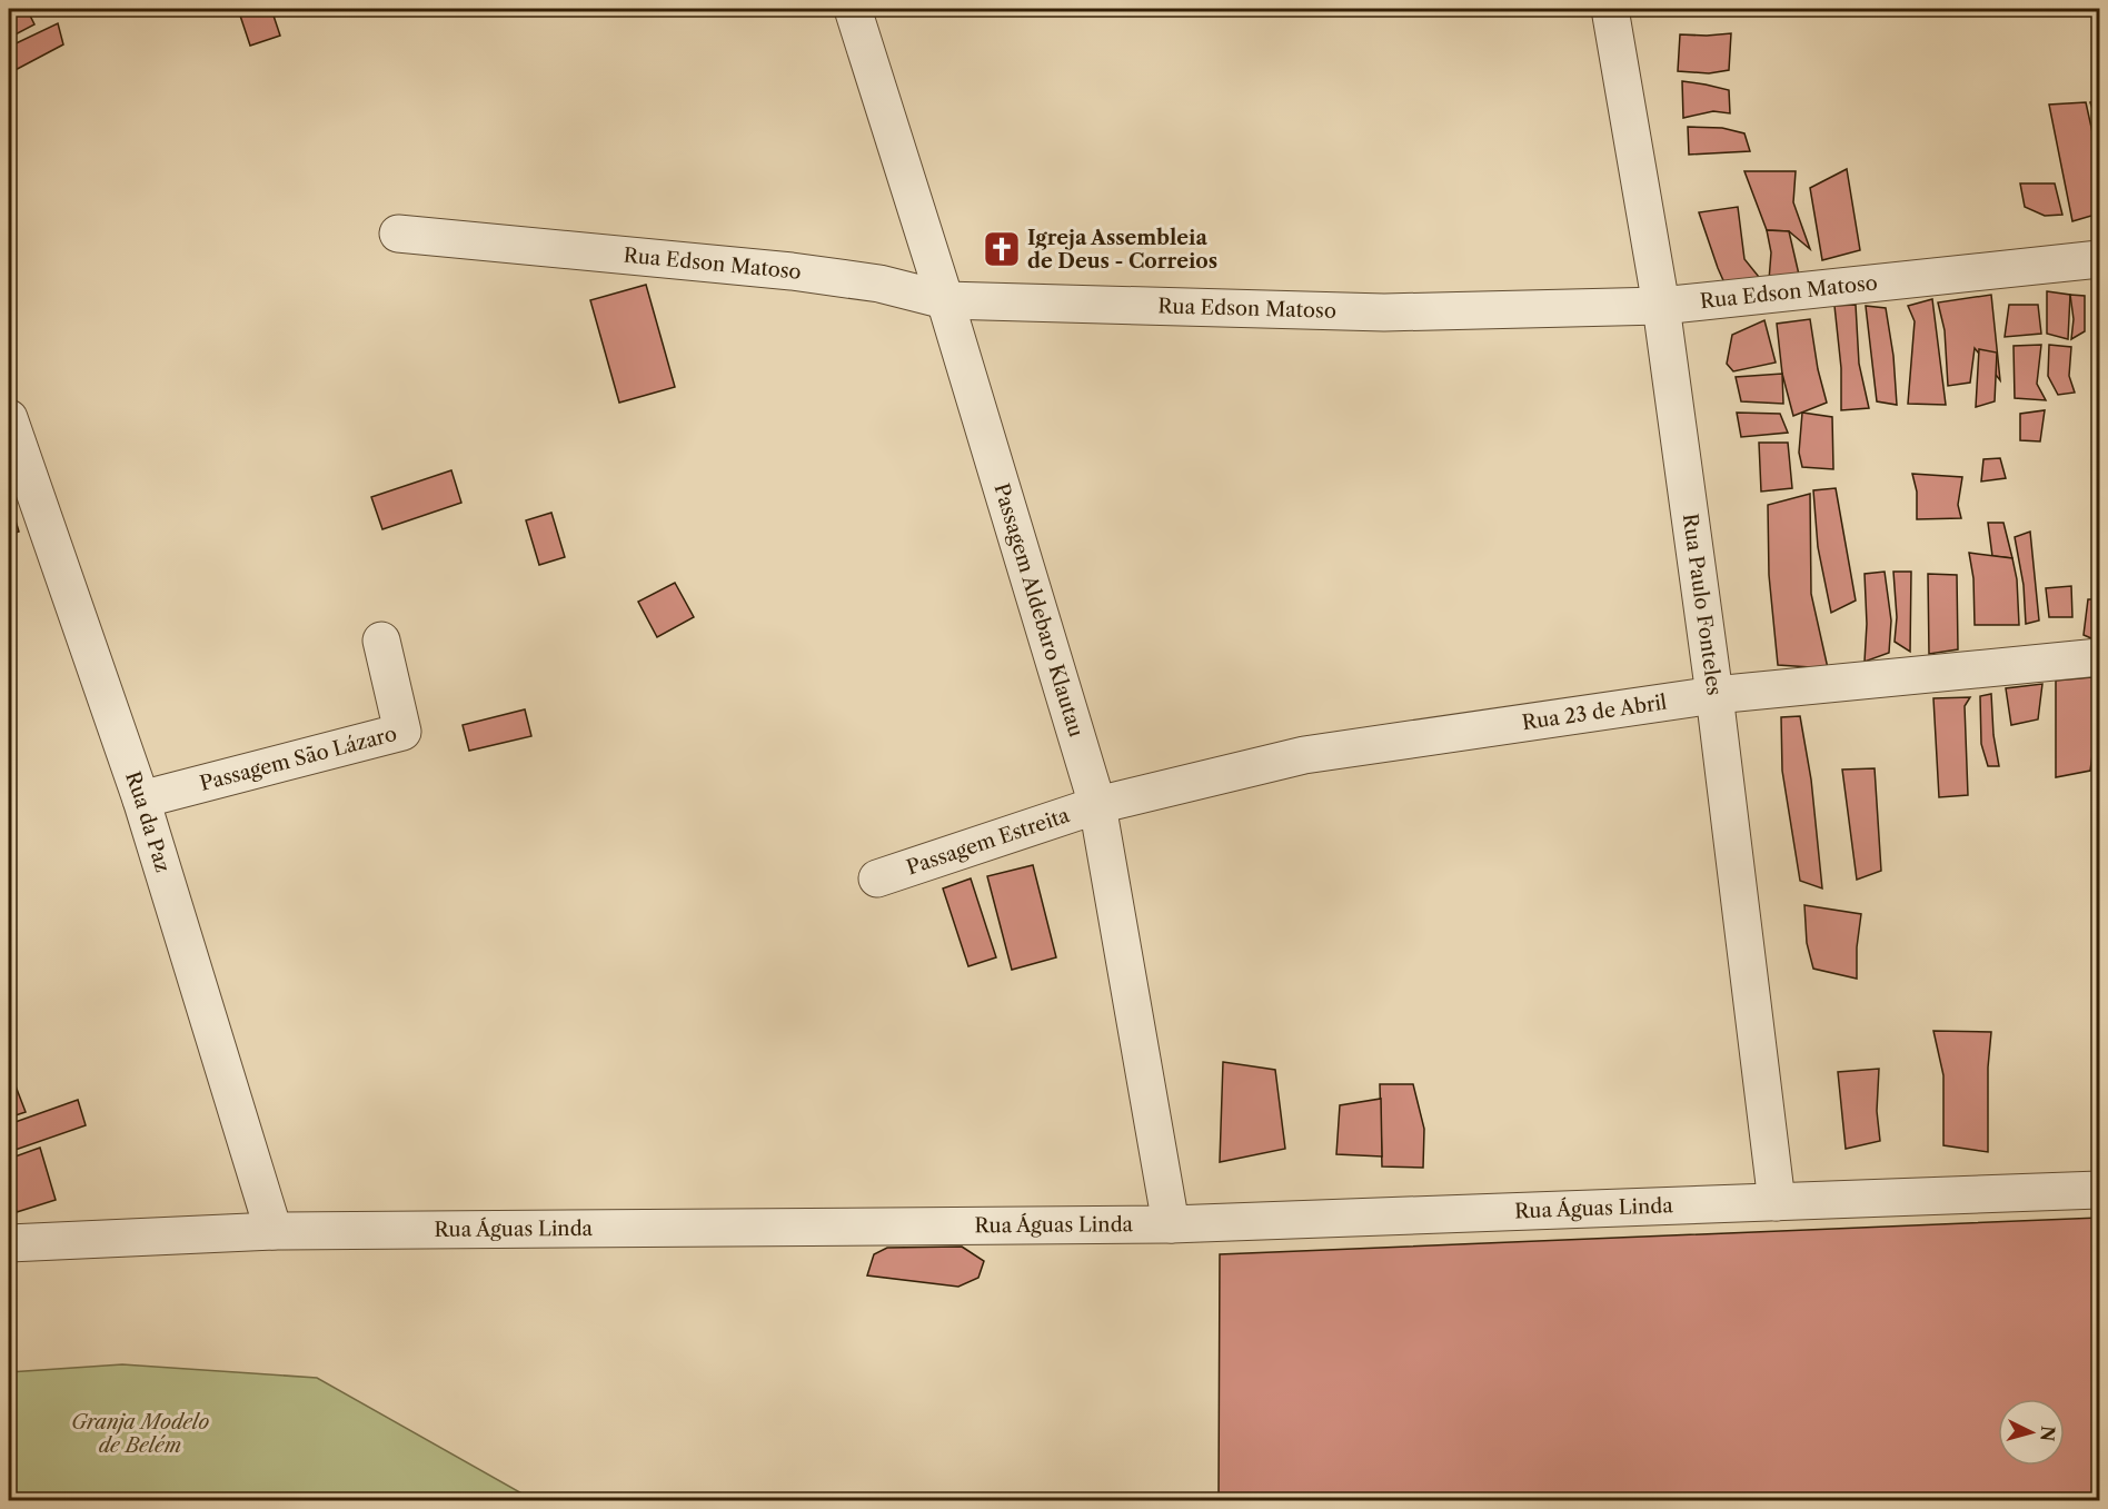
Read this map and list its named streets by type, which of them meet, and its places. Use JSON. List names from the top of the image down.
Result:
{
  "streets": {
    "street": [
      "Rua Edson Matoso",
      "Rua Paulo Fonteles",
      "Passagem Aldebaro Klautau",
      "Rua 23 de Abril",
      "Passagem São Lázaro",
      "Rua da Paz",
      "Passagem Estreita",
      "Rua Águas Linda"
    ]
  },
  "crossings": [
    ["Rua Edson Matoso", "Rua Paulo Fonteles"],
    ["Rua Edson Matoso", "Passagem Aldebaro Klautau"],
    ["Rua Paulo Fonteles", "Rua 23 de Abril"],
    ["Rua Paulo Fonteles", "Rua Águas Linda"],
    ["Passagem Aldebaro Klautau", "Rua 23 de Abril"],
    ["Passagem Aldebaro Klautau", "Passagem Estreita"],
    ["Passagem Aldebaro Klautau", "Rua Águas Linda"],
    ["Rua 23 de Abril", "Passagem Estreita"],
    ["Passagem São Lázaro", "Rua da Paz"],
    ["Rua da Paz", "Rua Águas Linda"]
  ],
  "parks": ["Granja Modelo de Belém"],
  "places": {
    "church": ["Igreja Assembleia de Deus - Correios"]
  },
  "north": "right"
}
